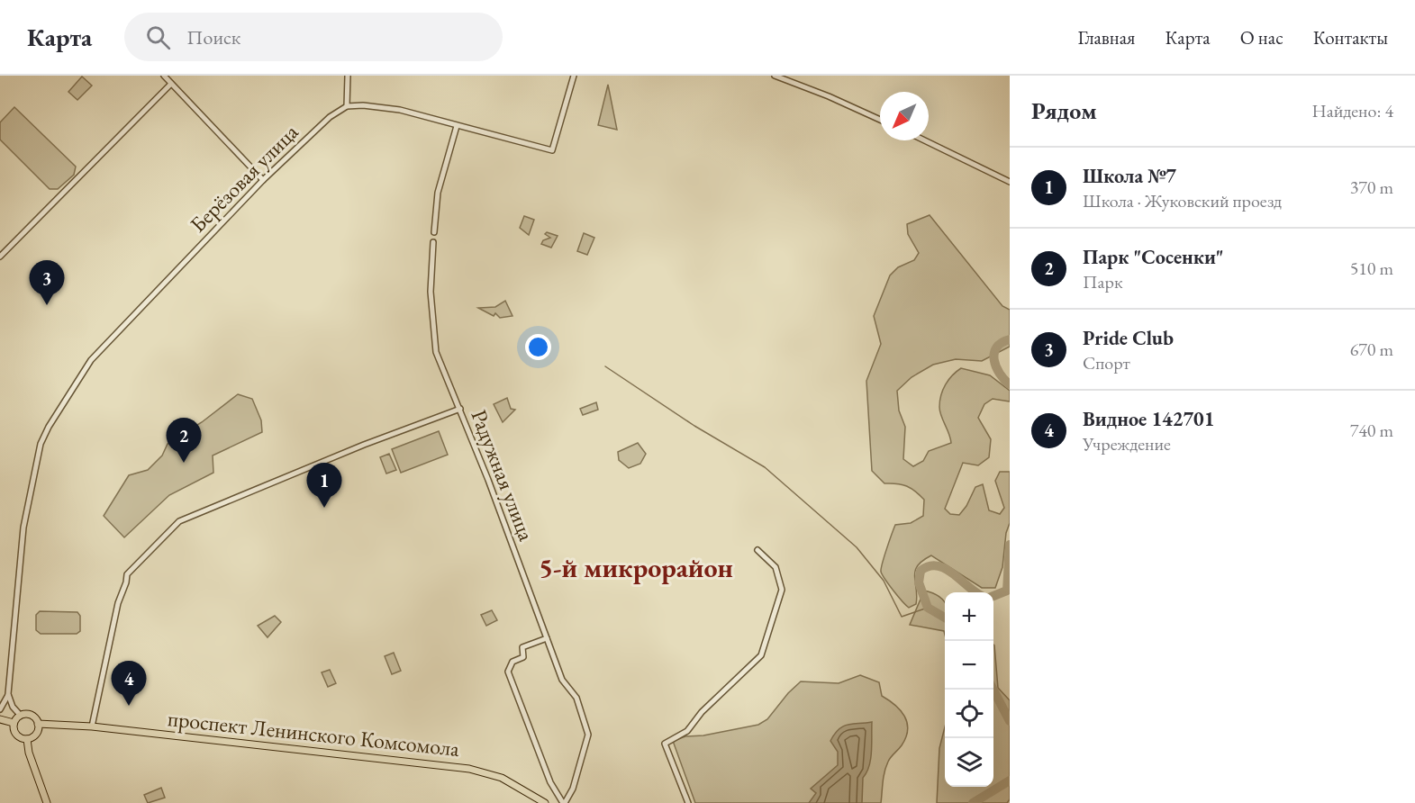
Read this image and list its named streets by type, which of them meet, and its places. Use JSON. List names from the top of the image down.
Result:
{
  "streets": {
    "main road": ["проспект Ленинского Комсомола"],
    "street": ["Берёзовая улица", "Радужная улица"]
  },
  "districts": ["5-й микрорайон"],
  "north": "bottom left",
  "page": {
    "header": "Карта",
    "search": "Поиск",
    "nav": [
      "Главная",
      "Карта",
      "О нас",
      "Контакты"
    ],
    "heading": ["Рядом", "Найдено: 4"],
    "list": [
      {
        "mark": "1",
        "name": "Школа №7",
        "note": "Школа · Жуковский проезд",
        "value": "370 m"
      },
      {
        "mark": "2",
        "name": "Парк \"Сосенки\"",
        "note": "Парк",
        "value": "510 m"
      },
      {
        "mark": "3",
        "name": "Pride Club",
        "note": "Спорт",
        "value": "670 m"
      },
      {
        "mark": "4",
        "name": "Видное 142701",
        "note": "Учреждение",
        "value": "740 m"
      }
    ],
    "pins": [
      "3",
      "2",
      "1",
      "4"
    ],
    "map_buttons": ["+", "−"]
  }
}
